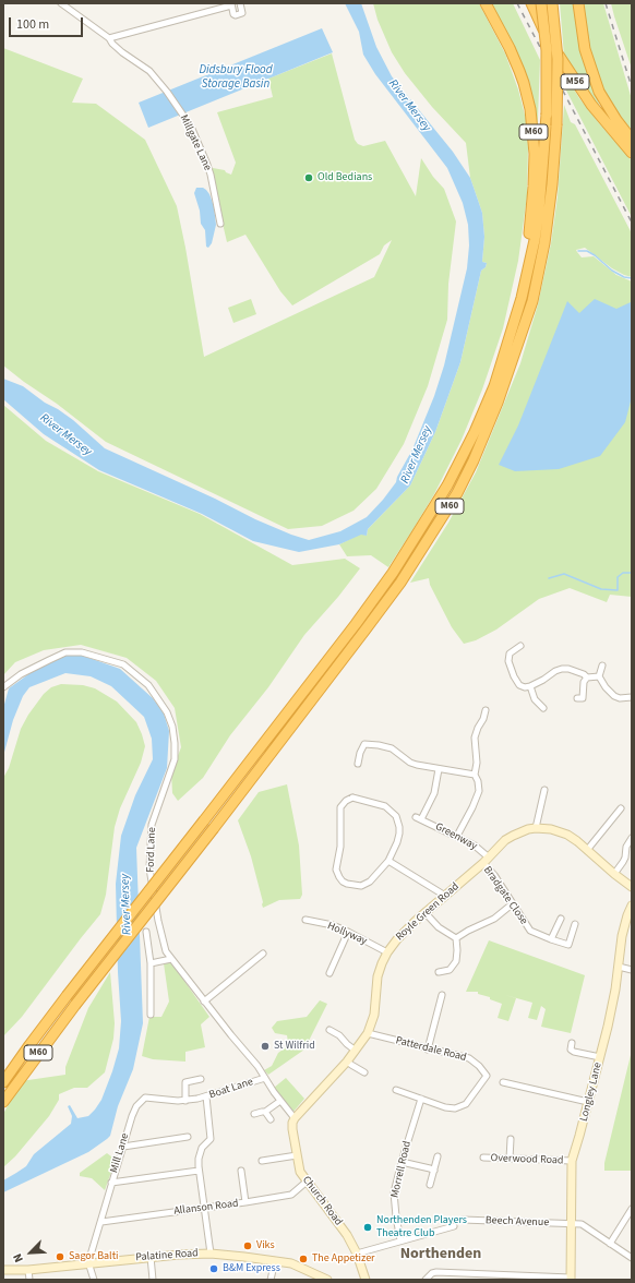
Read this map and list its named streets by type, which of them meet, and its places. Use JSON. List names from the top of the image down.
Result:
{
  "streets": {
    "highway": ["M56", "M60"],
    "main road": [
      "Royle Green Road",
      "Longley Lane",
      "Church Road",
      "Palatine Road"
    ],
    "street": [
      "Millgate Lane",
      "Greenway",
      "Ford Lane",
      "Bradgate Close",
      "Hollyway",
      "Patterdale Road",
      "Boat Lane",
      "Mill Lane",
      "Overwood Road",
      "Morrell Road",
      "Allanson Road",
      "Beech Avenue"
    ]
  },
  "crossings": [
    ["Greenway", "Bradgate Close"],
    ["Greenway", "Royle Green Road"],
    ["Ford Lane", "Royle Green Road"],
    ["Ford Lane", "Boat Lane"],
    ["Ford Lane", "Church Road"],
    ["Bradgate Close", "Royle Green Road"],
    ["Royle Green Road", "Hollyway"],
    ["Royle Green Road", "Patterdale Road"],
    ["Royle Green Road", "Church Road"],
    ["Patterdale Road", "Morrell Road"],
    ["Boat Lane", "Mill Lane"],
    ["Longley Lane", "Overwood Road"],
    ["Longley Lane", "Beech Avenue"],
    ["Mill Lane", "Allanson Road"],
    ["Mill Lane", "Palatine Road"],
    ["Church Road", "Allanson Road"]
  ],
  "districts": ["Northenden"],
  "water": ["Didsbury Flood Storage Basin", "River Mersey"],
  "places": [
    "Old Bedians",
    "St Wilfrid",
    "Northenden Players Theatre Club",
    "Viks",
    "Sagor Balti",
    "The Appetizer",
    "B&M Express"
  ],
  "scale_bar": "100 m",
  "north": "bottom left"
}
